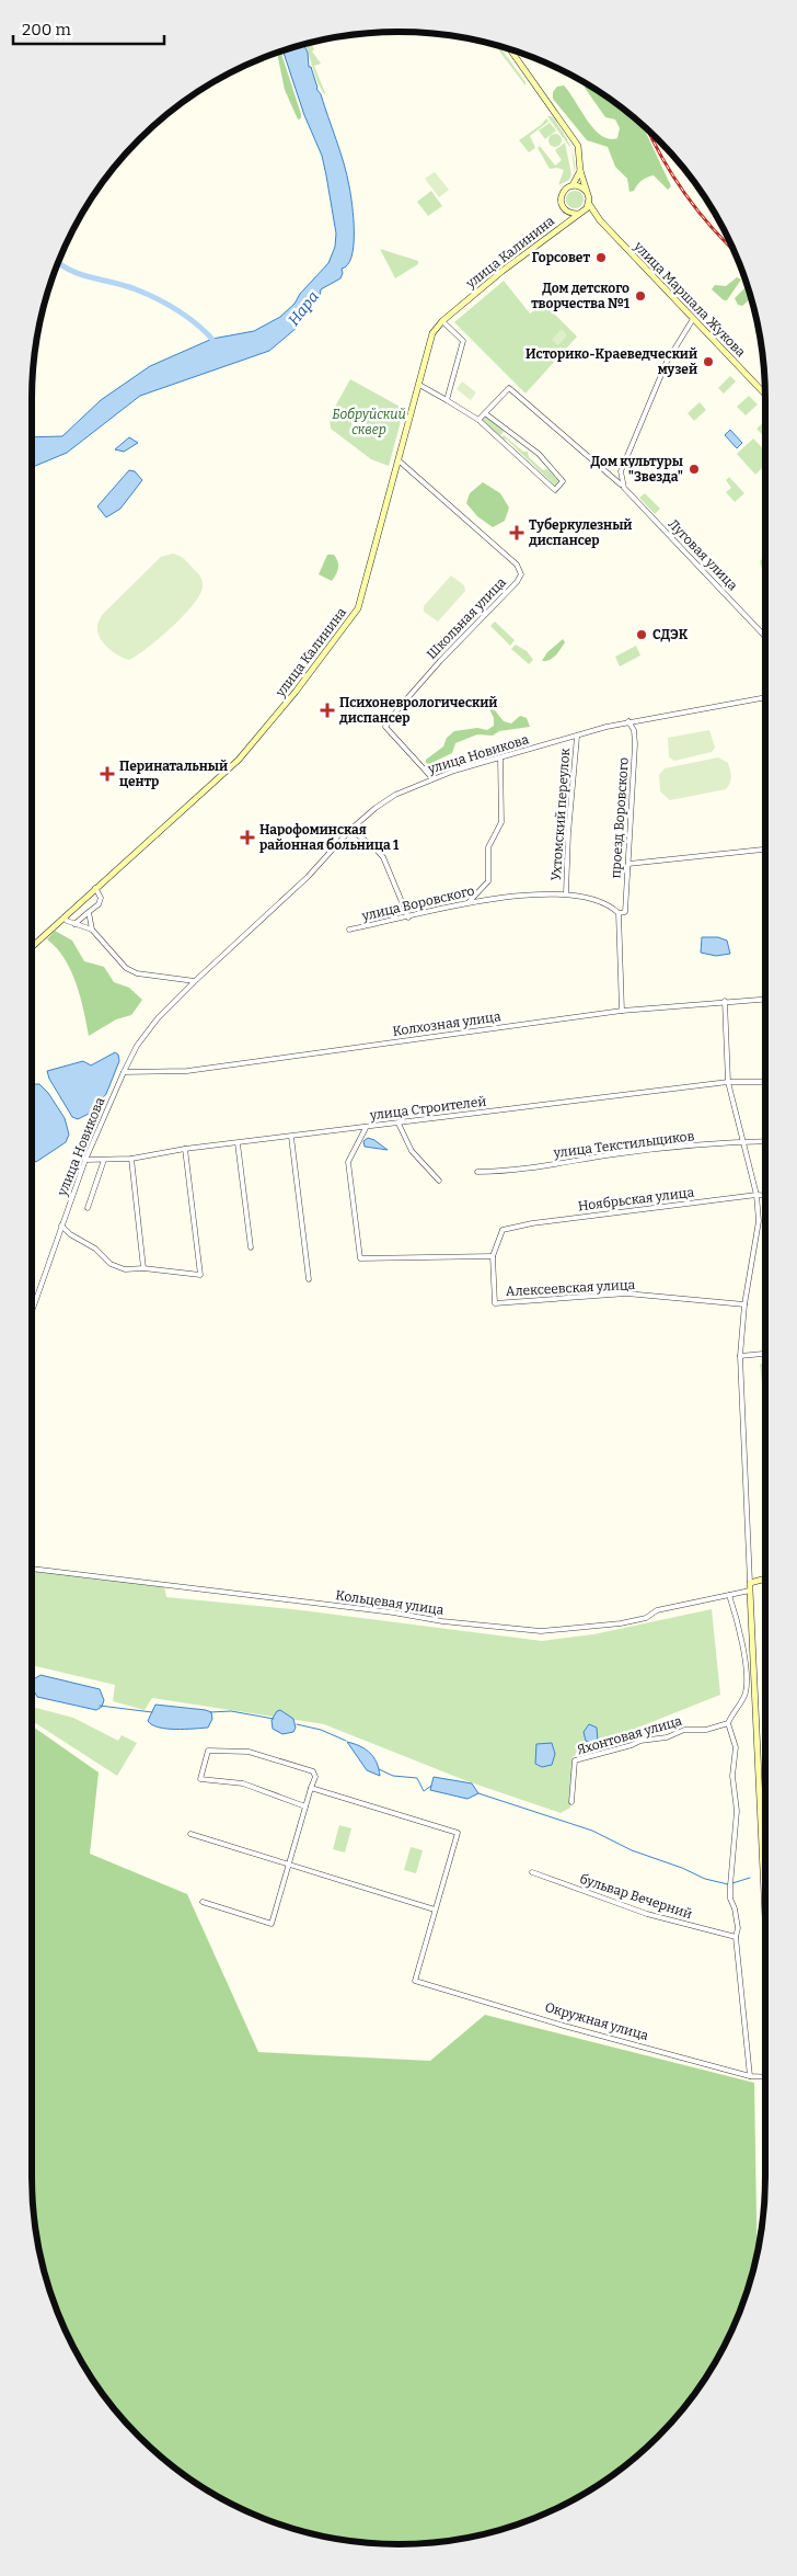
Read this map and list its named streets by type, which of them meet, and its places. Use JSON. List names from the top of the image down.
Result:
{
  "streets": {
    "street": [
      "улица Калинина",
      "улица Маршала Жукова",
      "Луговая улица",
      "Школьная улица",
      "улица Новикова",
      "Ухтомский переулок",
      "проезд Воровского",
      "улица Воровского",
      "Колхозная улица",
      "улица Строителей",
      "улица Текстильщиков",
      "Ноябрьская улица",
      "Алексеевская улица",
      "Кольцевая улица",
      "Яхонтовая улица",
      "бульвар Вечерний",
      "Окружная улица"
    ]
  },
  "crossings": [
    ["улица Калинина", "улица Маршала Жукова"],
    ["улица Калинина", "Школьная улица"],
    ["улица Маршала Жукова", "Луговая улица"],
    ["Школьная улица", "улица Новикова"],
    ["улица Новикова", "Ухтомский переулок"],
    ["улица Новикова", "проезд Воровского"],
    ["улица Новикова", "Колхозная улица"],
    ["улица Новикова", "улица Строителей"],
    ["Ухтомский переулок", "улица Воровского"],
    ["проезд Воровского", "улица Воровского"],
    ["Ноябрьская улица", "Алексеевская улица"]
  ],
  "water": ["Нара"],
  "parks": ["Бобруйский сквер"],
  "places": {
    "other": [
      "Горсовет",
      "Дом детского творчества №1",
      "Историко-Краеведческий музей",
      "Дом культуры \"Звезда\"",
      "СДЭК"
    ],
    "health": [
      "Туберкулезный диспансер",
      "Психоневрологический диспансер",
      "Перинатальный центр",
      "Нарофоминская районная больница 1"
    ]
  },
  "scale_bar": "200 m"
}
